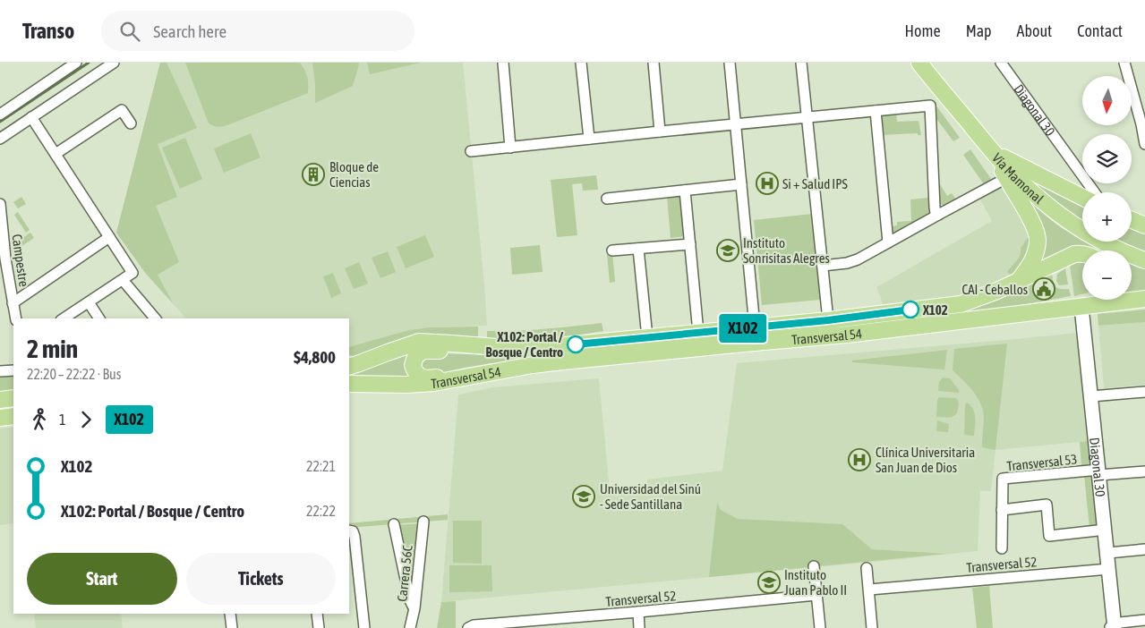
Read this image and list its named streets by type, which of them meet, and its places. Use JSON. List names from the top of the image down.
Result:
{
  "streets": {
    "main road": ["Vía Mamonal", "Transversal 54"],
    "street": [
      "Diagonal 30",
      "Campestre",
      "Transversal 53",
      "Transversal 52",
      "Carrera 56C"
    ]
  },
  "crossings": [
    ["Diagonal 30", "Transversal 54"],
    ["Diagonal 30", "Transversal 53"],
    ["Diagonal 30", "Transversal 52"]
  ],
  "places": {
    "building": ["Bloque de Ciencias"],
    "hospital": ["Si + Salud IPS", "Clínica Universitaria San Juan de Dios"],
    "school or university": ["Instituto Sonrisitas Alegres", "Universidad del Sinú - Sede Santillana", "Instituto Juan Pablo II"],
    "public building": ["CAI - Ceballos"],
    "other": ["X102", "X102: Portal / Bosque / Centro"]
  },
  "lines": ["bus line X102"],
  "north": "bottom",
  "page": {
    "header": "Transo",
    "search": "Search here",
    "nav": [
      "Home",
      "Map",
      "About",
      "Contact"
    ],
    "on_map": "X102",
    "map_buttons": ["+", "−"],
    "heading": ["2 min", "22:20 – 22:22 · Bus", "$4,800"],
    "legs": ["1", "X102"],
    "list": [
      {
        "name": "X102",
        "value": "22:21"
      },
      {
        "name": "X102: Portal / Bosque / Centro",
        "value": "22:22"
      }
    ],
    "buttons": ["Start", "Tickets"]
  }
}
